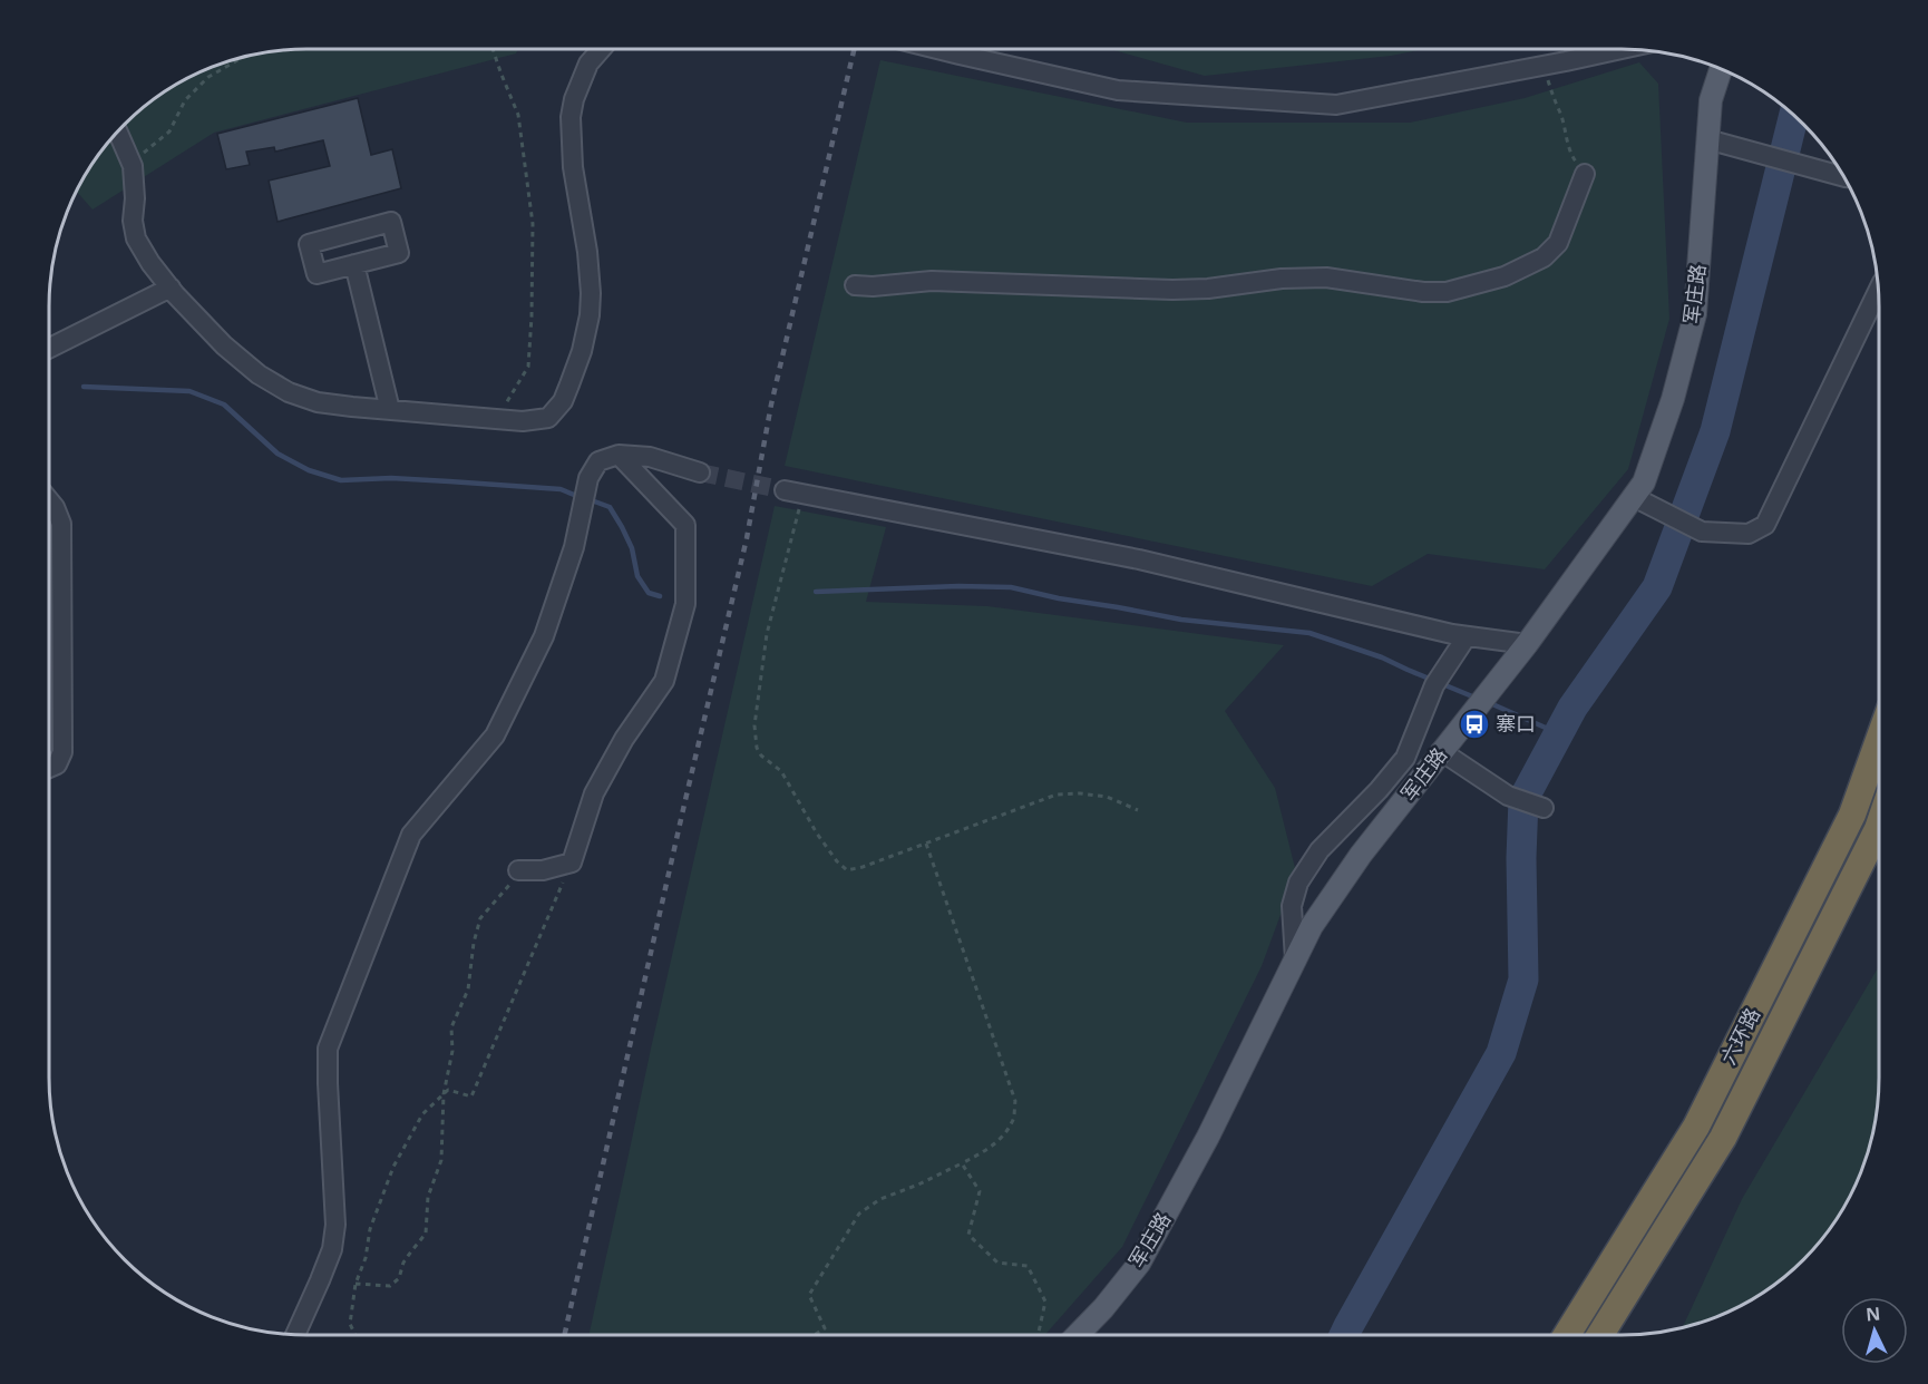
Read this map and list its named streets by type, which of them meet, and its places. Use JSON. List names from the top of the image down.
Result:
{
  "streets": {
    "highway": ["六环路"],
    "main road": ["军庄路"]
  },
  "places": {
    "bus stop": ["寨口"]
  },
  "north": "top"
}
